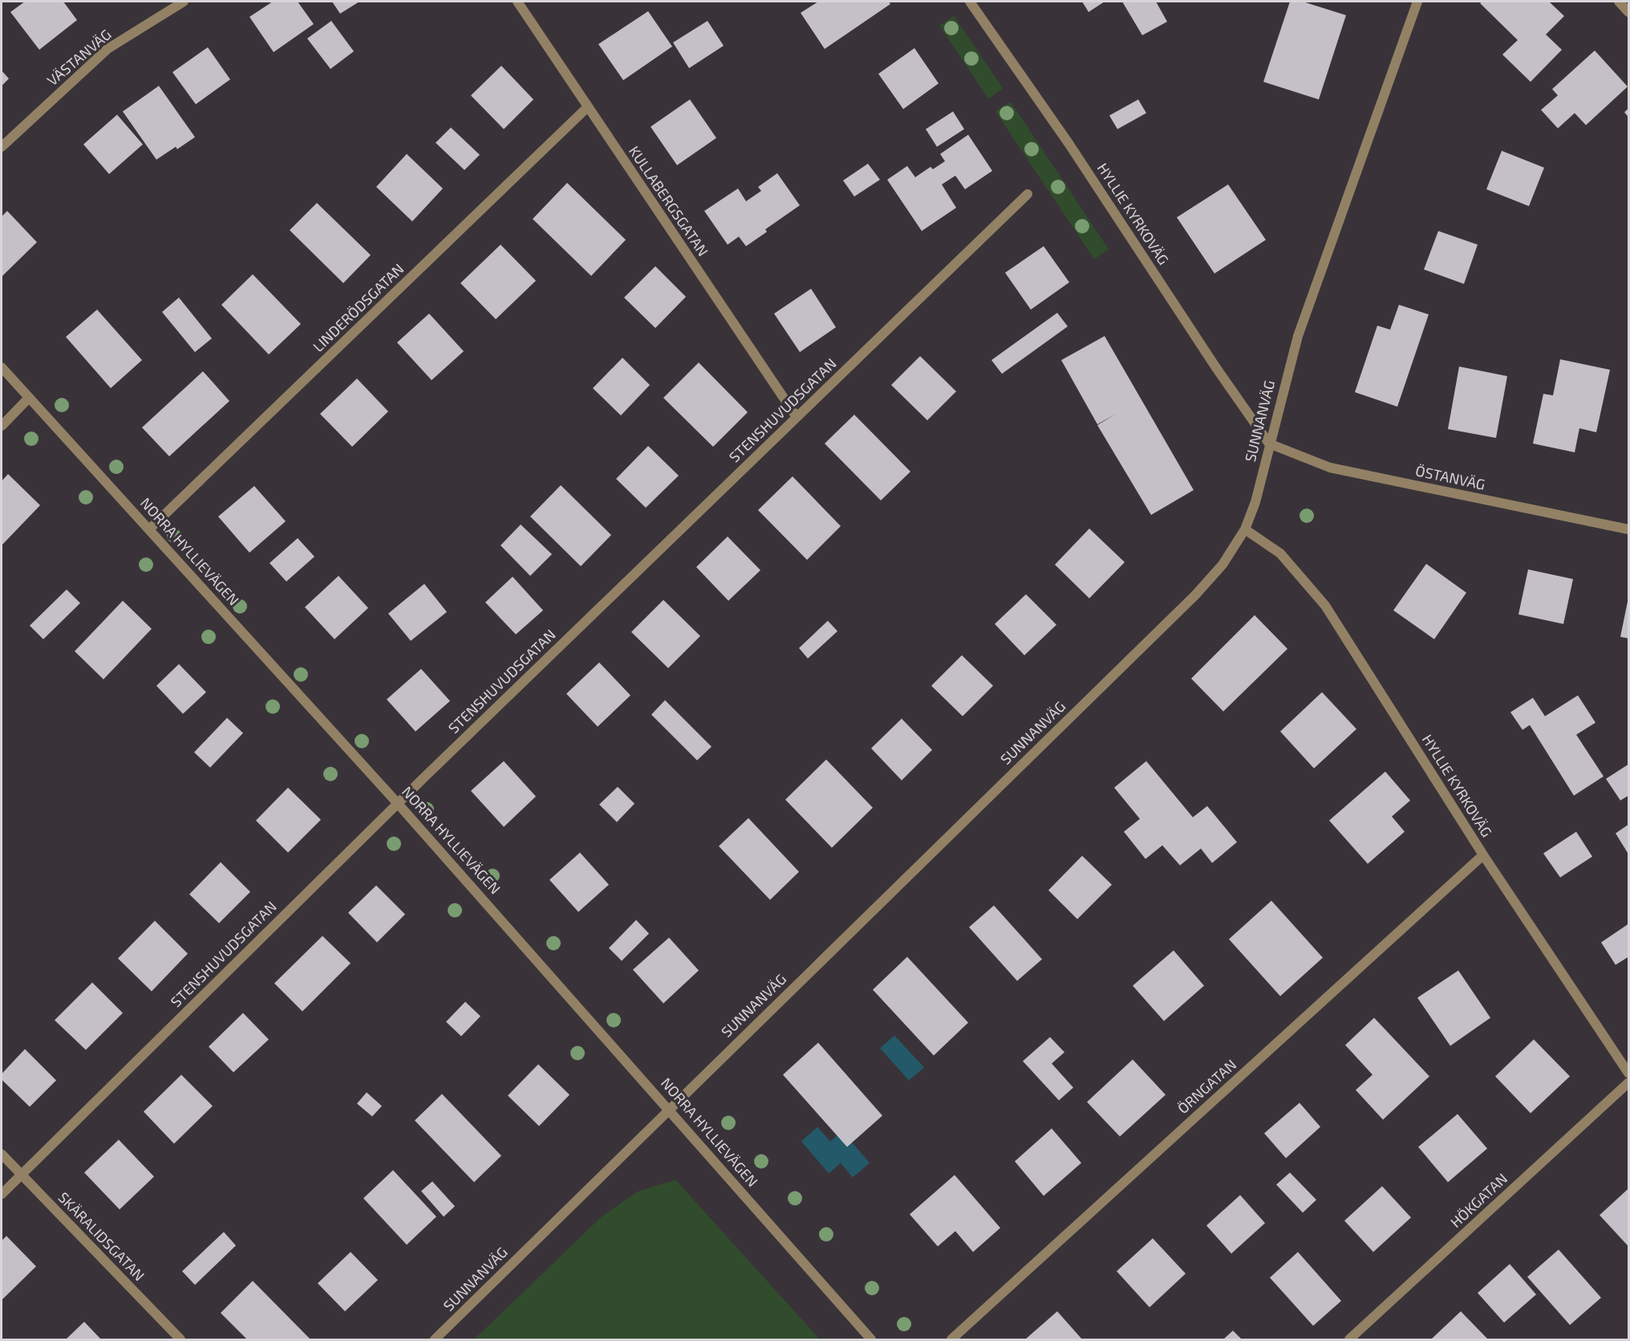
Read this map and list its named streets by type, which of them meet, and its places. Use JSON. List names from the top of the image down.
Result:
{
  "streets": {
    "street": [
      "VÄSTANVÄG",
      "KULLABERGSGATAN",
      "HYLLIE KYRKOVÄG",
      "LINDERÖDSGATAN",
      "STENSHUVUDSGATAN",
      "SUNNANVÄG",
      "ÖSTANVÄG",
      "NORRA HYLLIEVÄGEN",
      "ÖRNGATAN",
      "HÖKGATAN",
      "SKÄRALIDSGATAN"
    ]
  },
  "crossings": [
    ["KULLABERGSGATAN", "LINDERÖDSGATAN"],
    ["KULLABERGSGATAN", "STENSHUVUDSGATAN"],
    ["HYLLIE KYRKOVÄG", "SUNNANVÄG"],
    ["HYLLIE KYRKOVÄG", "ÖSTANVÄG"],
    ["HYLLIE KYRKOVÄG", "ÖRNGATAN"],
    ["LINDERÖDSGATAN", "NORRA HYLLIEVÄGEN"],
    ["STENSHUVUDSGATAN", "NORRA HYLLIEVÄGEN"],
    ["STENSHUVUDSGATAN", "SKÄRALIDSGATAN"],
    ["SUNNANVÄG", "ÖSTANVÄG"],
    ["SUNNANVÄG", "NORRA HYLLIEVÄGEN"]
  ]
}
